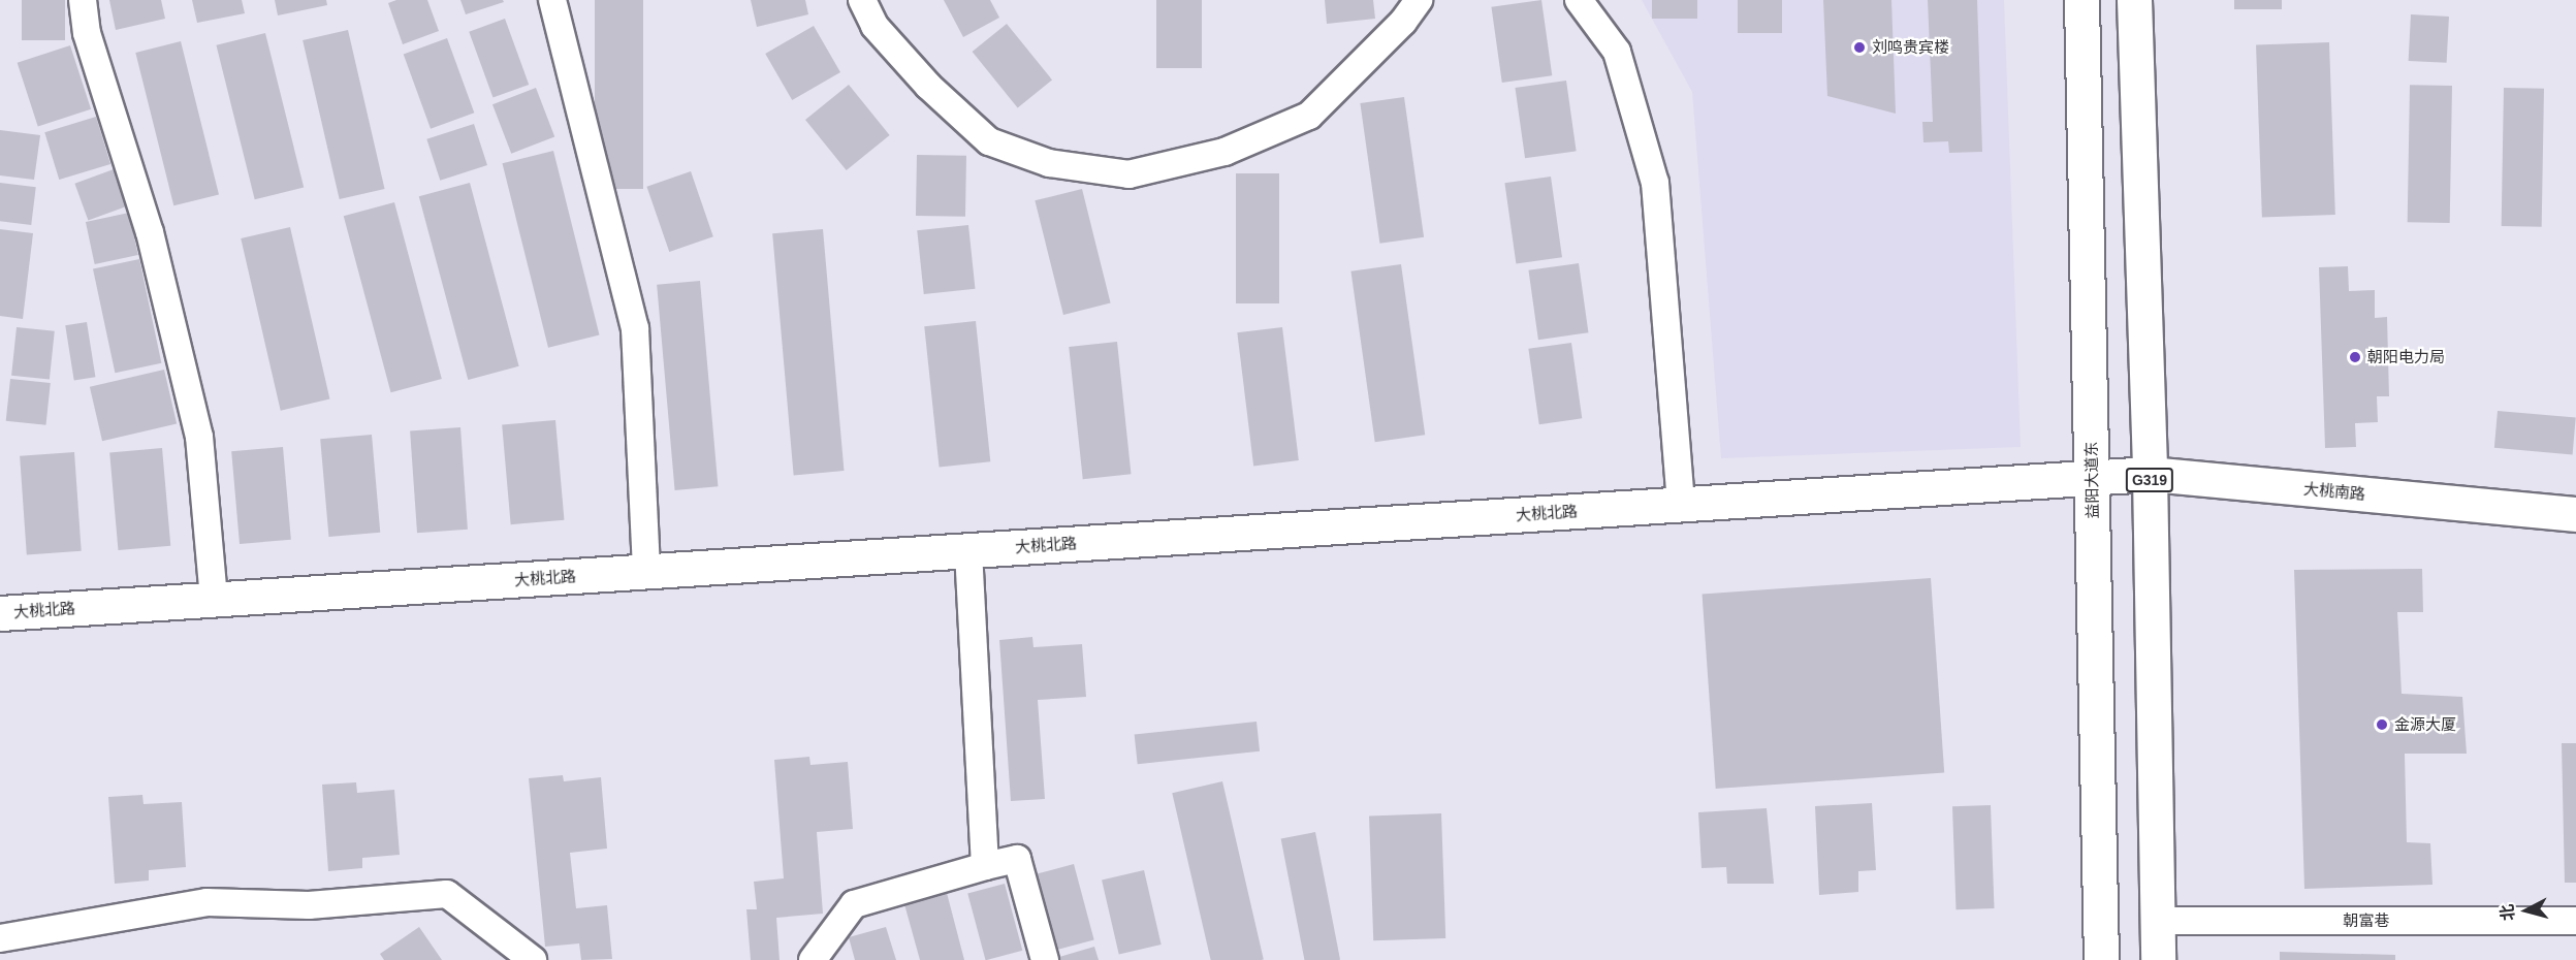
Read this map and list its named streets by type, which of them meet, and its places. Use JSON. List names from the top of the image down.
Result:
{
  "streets": {
    "street": [
      "益阳大道东",
      "G319",
      "大桃南路",
      "大桃北路",
      "朝富巷"
    ]
  },
  "crossings": [
    ["益阳大道东", "大桃南路"],
    ["益阳大道东", "大桃北路"],
    ["G319", "大桃南路"],
    ["G319", "朝富巷"],
    ["大桃南路", "大桃北路"]
  ],
  "places": ["刘鸣贵宾楼", "朝阳电力局", "金源大厦"],
  "north": "left"
}
